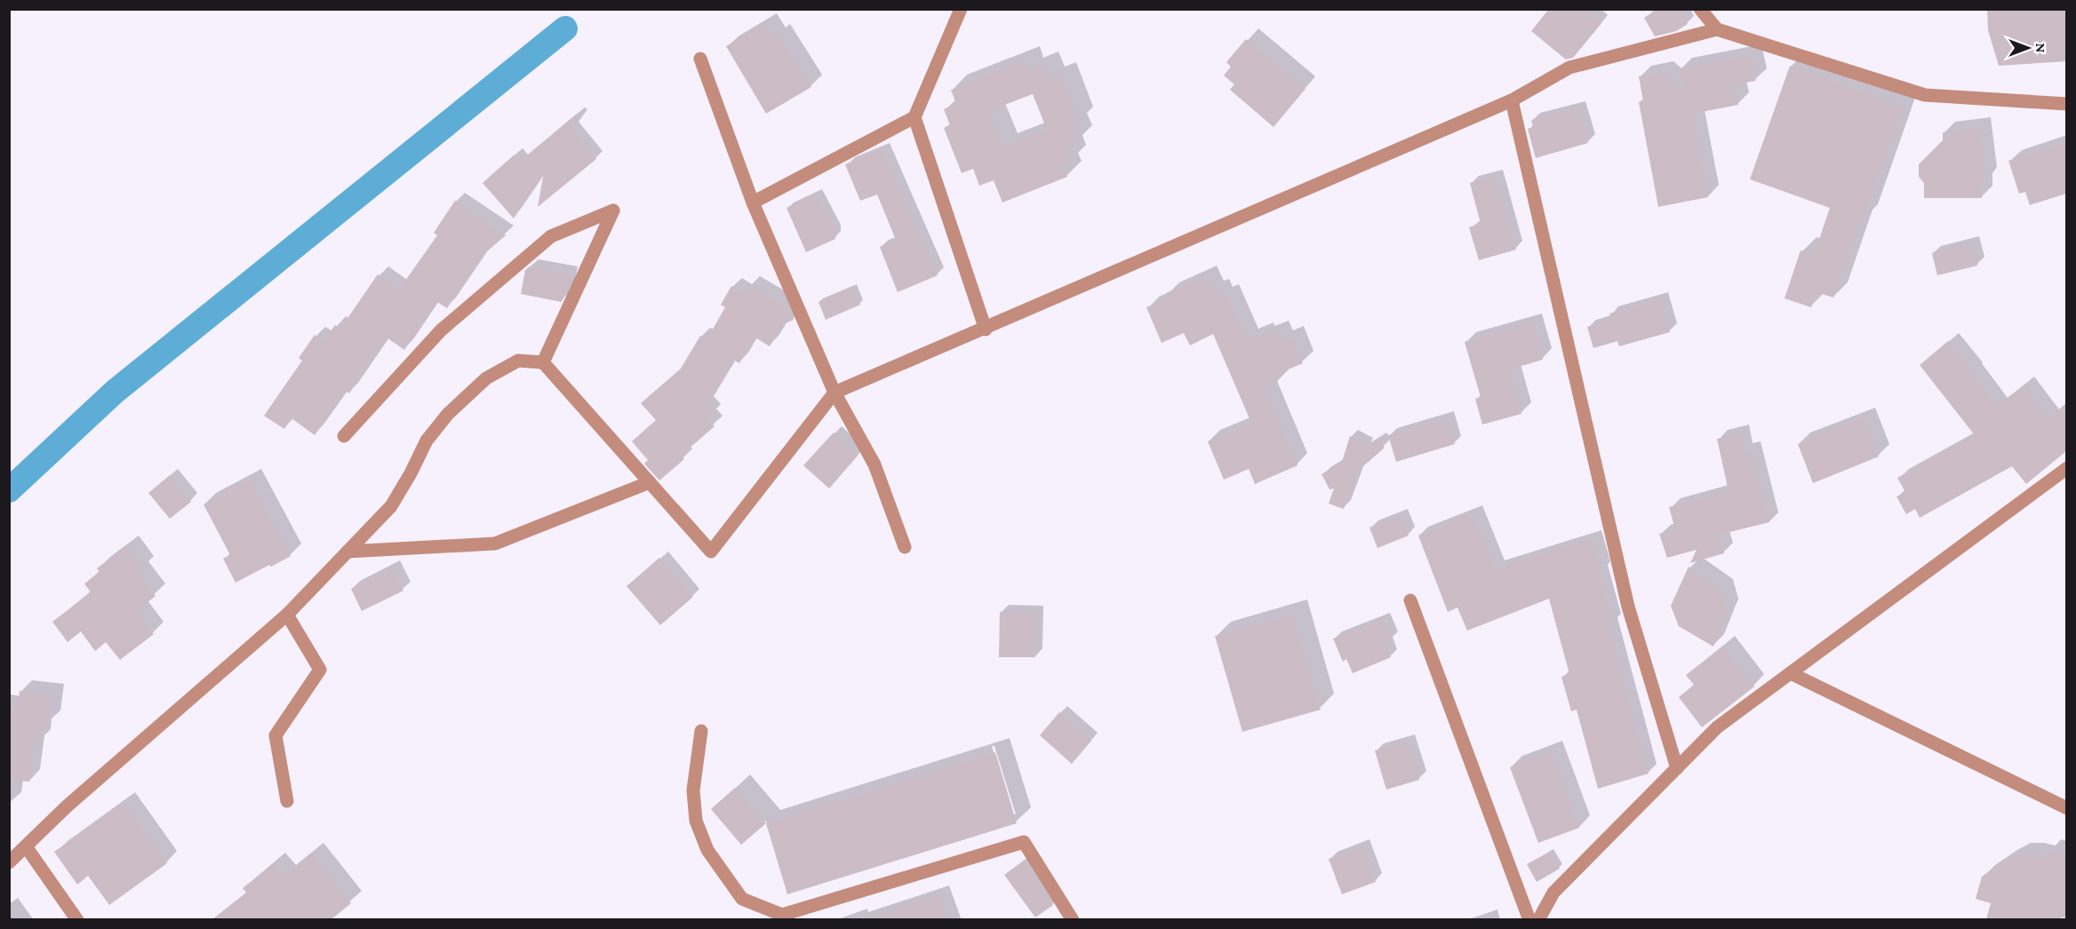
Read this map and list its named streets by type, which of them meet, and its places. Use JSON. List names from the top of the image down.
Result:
{
  "north": "right"
}
